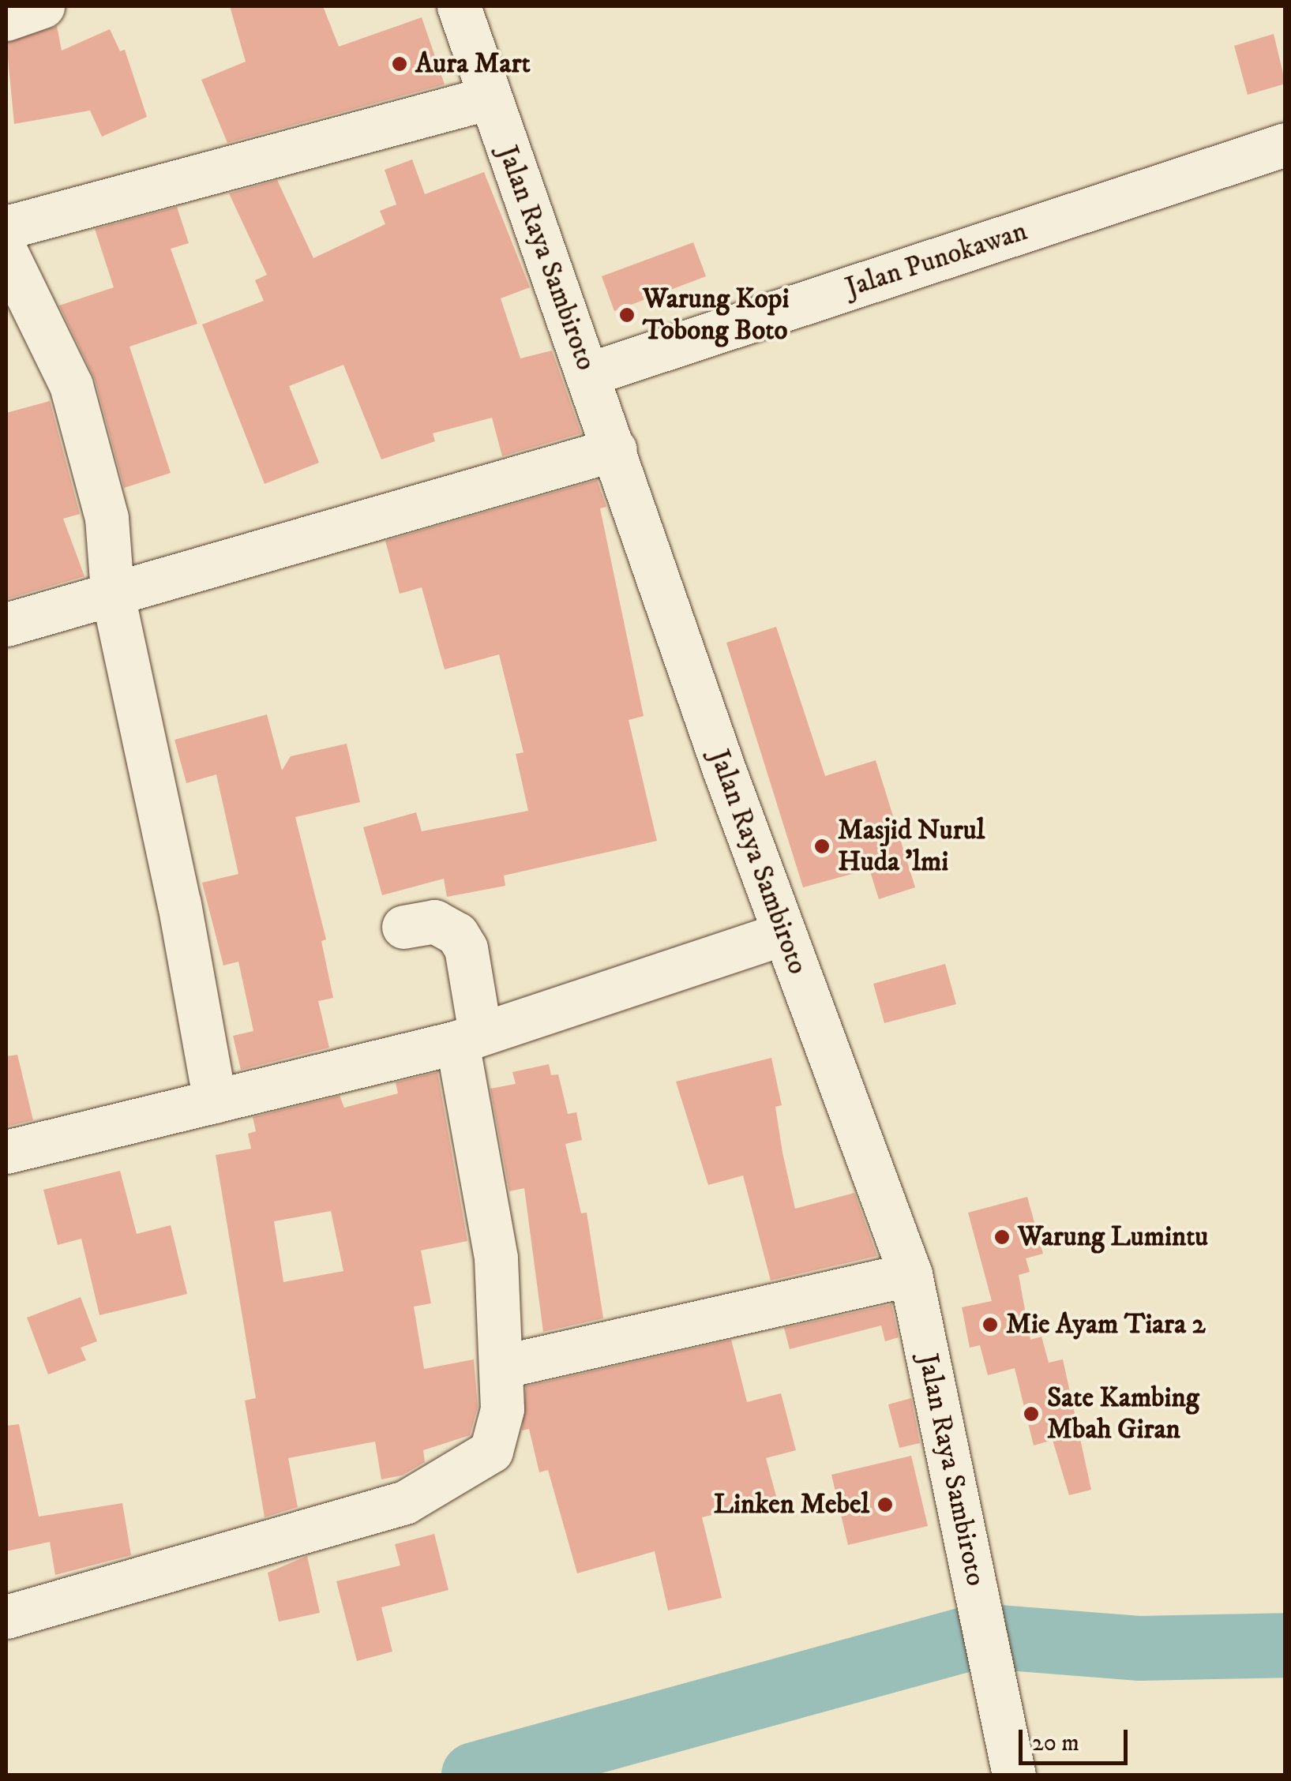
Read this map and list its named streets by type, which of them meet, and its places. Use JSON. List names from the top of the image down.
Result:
{
  "streets": {
    "street": ["Jalan Raya Sambiroto", "Jalan Punokawan"]
  },
  "crossings": [
    ["Jalan Raya Sambiroto", "Jalan Punokawan"]
  ],
  "places": [
    "Aura Mart",
    "Warung Kopi Tobong Boto",
    "Masjid Nurul Huda 'lmi",
    "Warung Lumintu",
    "Mie Ayam Tiara 2",
    "Sate Kambing Mbah Giran",
    "Linken Mebel"
  ],
  "scale_bar": "20 m"
}
